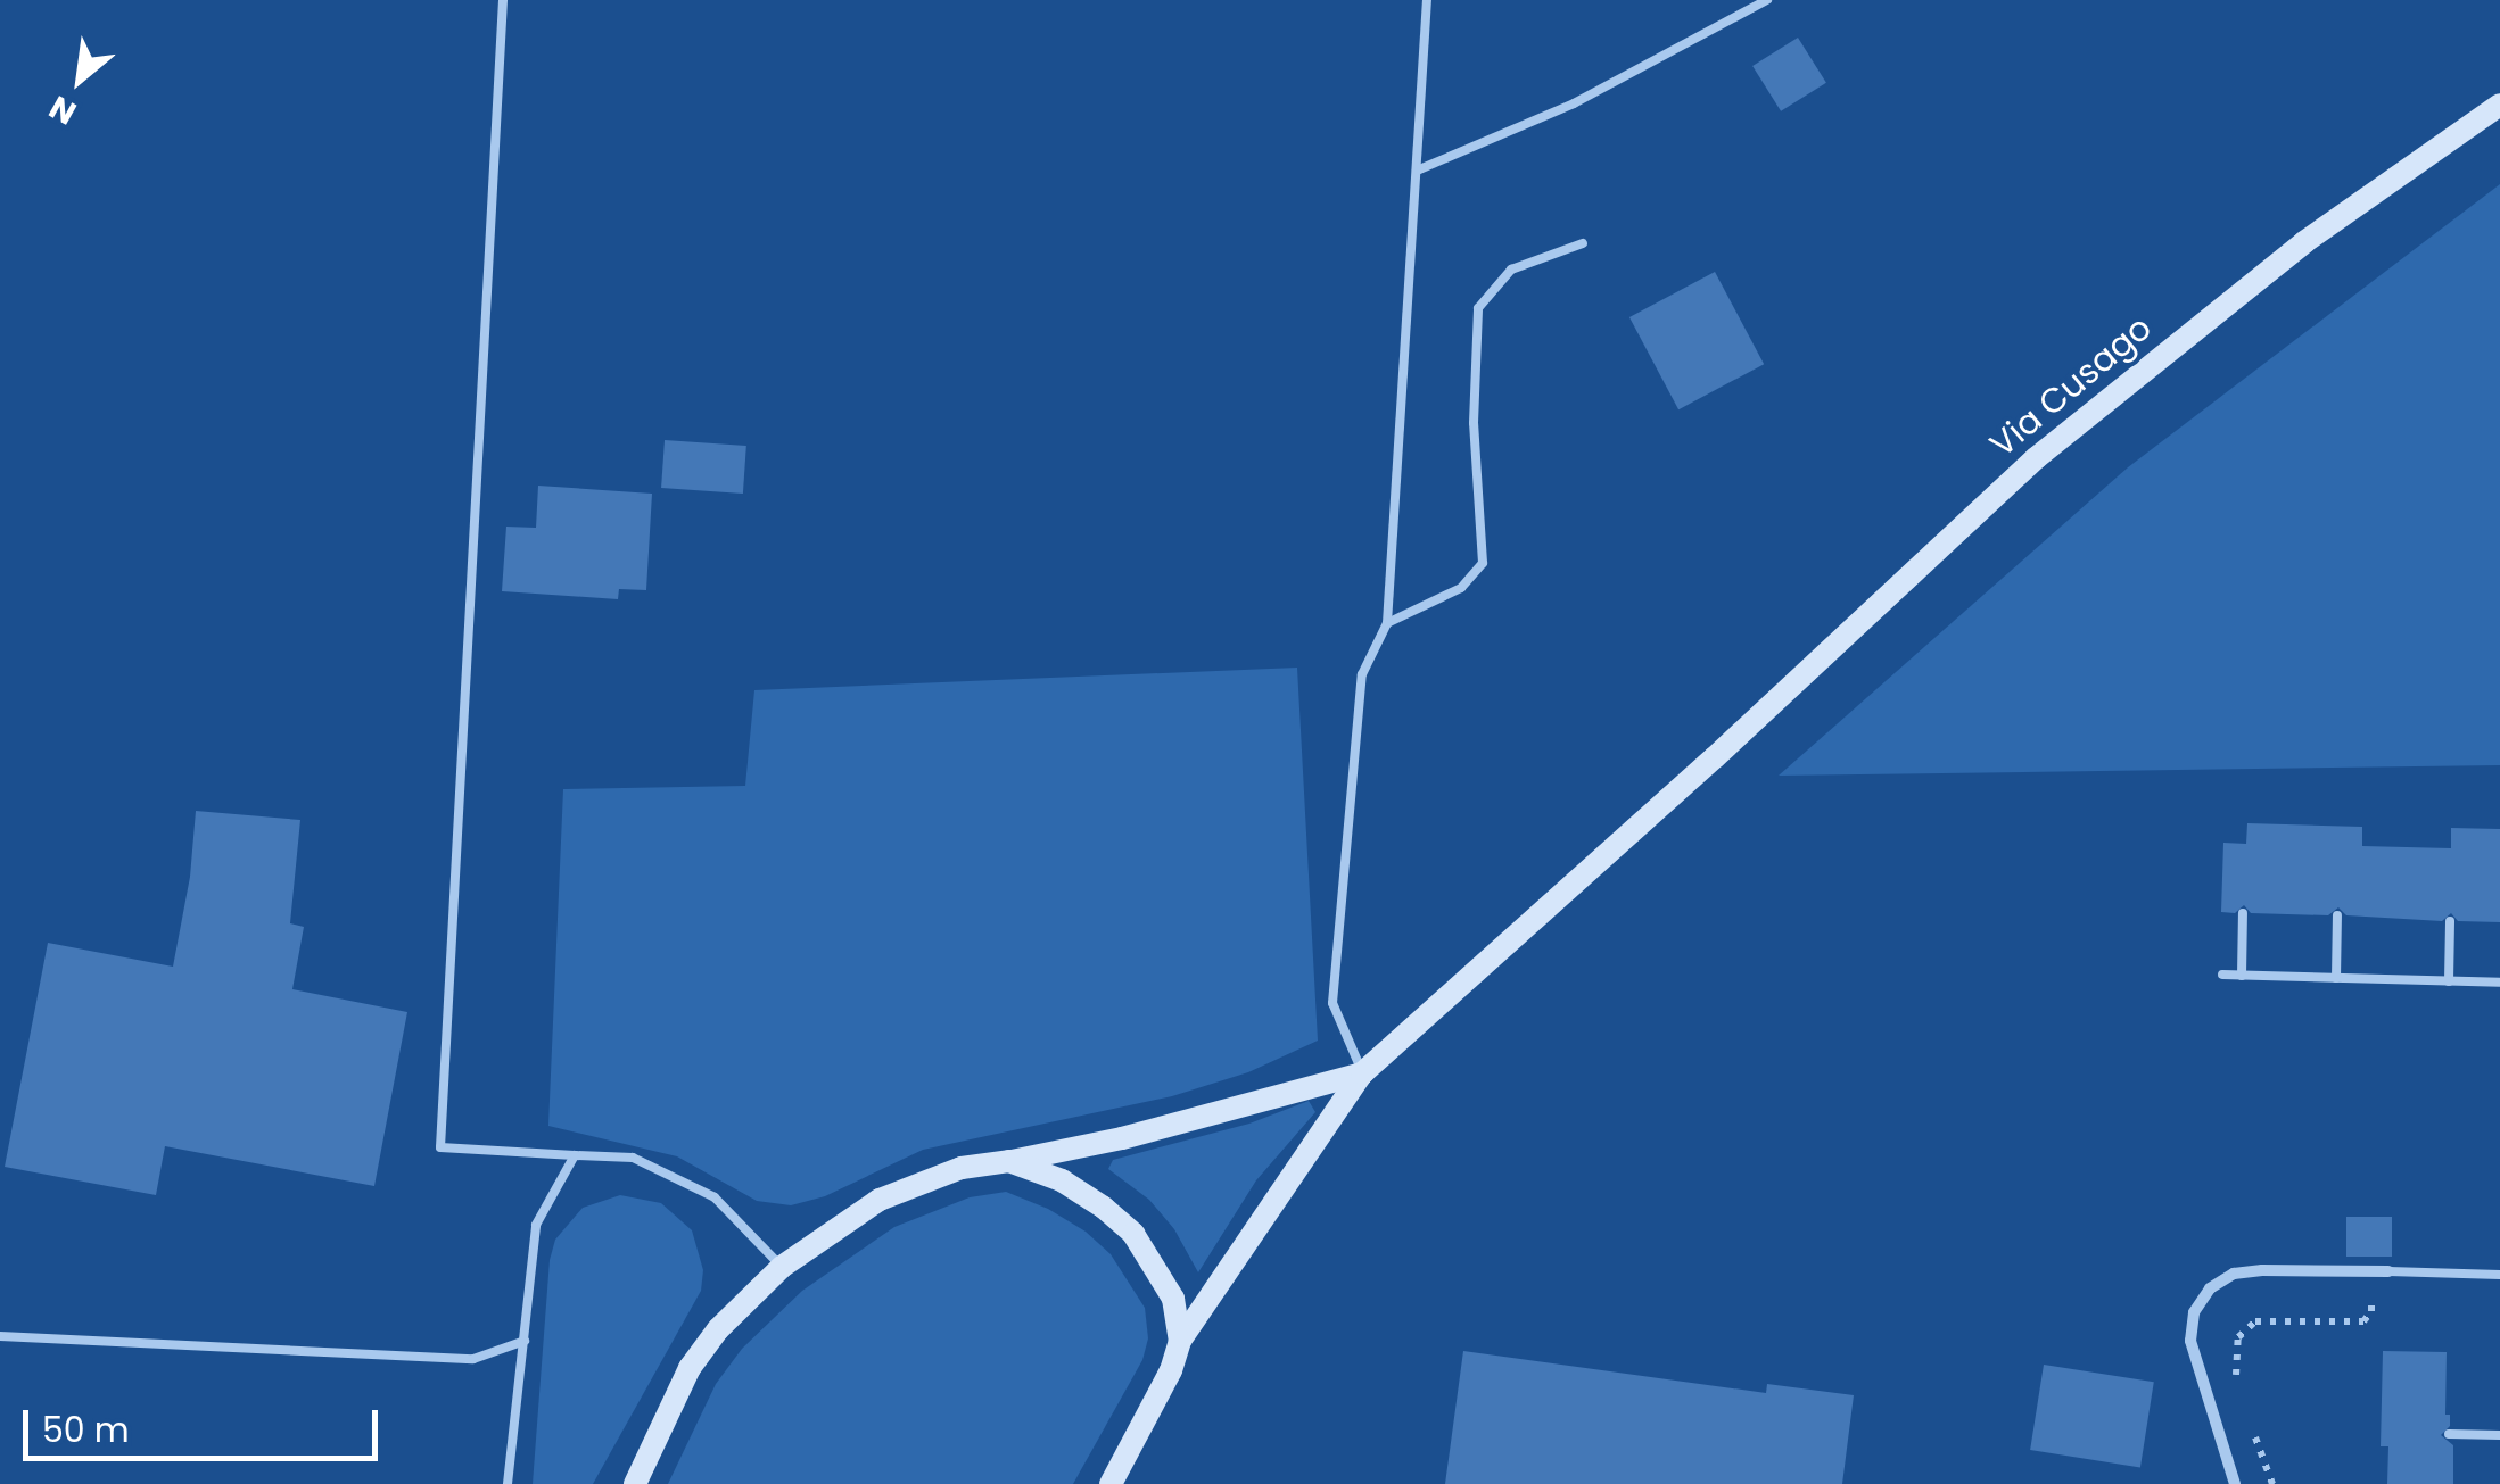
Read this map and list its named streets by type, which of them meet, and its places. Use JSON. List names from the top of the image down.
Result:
{
  "streets": {
    "main road": ["Via Cusago"]
  },
  "scale_bar": "50 m",
  "north": "bottom left"
}
